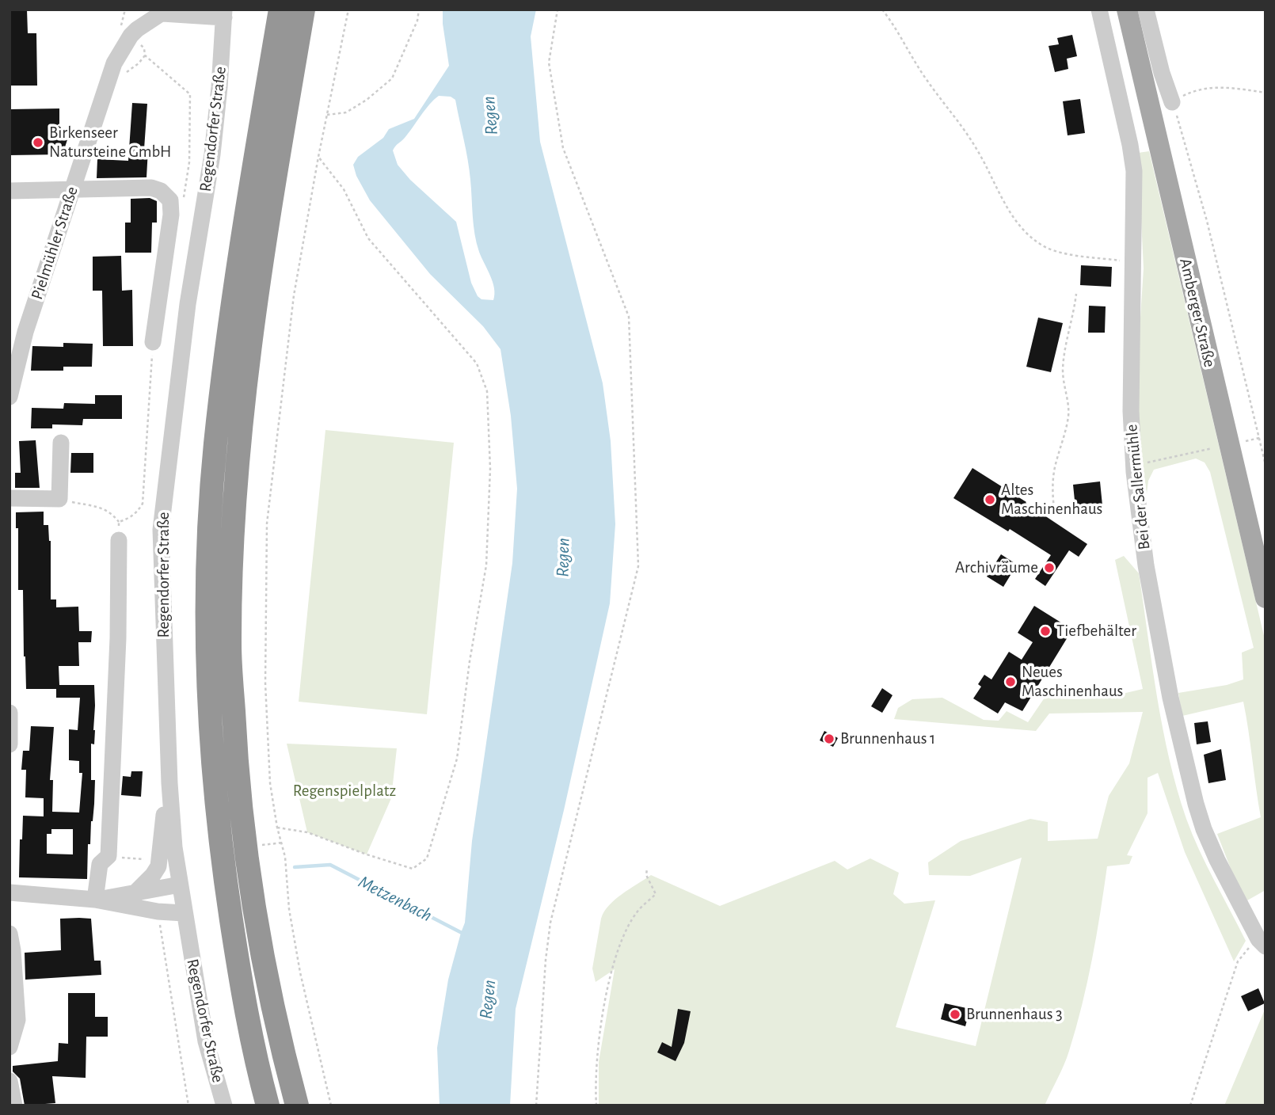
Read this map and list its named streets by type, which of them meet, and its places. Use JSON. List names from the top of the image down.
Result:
{
  "streets": {
    "main road": ["Amberger Straße"],
    "street": ["Regendorfer Straße", "Pielmühler Straße", "Bei der Sallermühle"]
  },
  "crossings": [
    ["Regendorfer Straße", "Pielmühler Straße"]
  ],
  "water": ["Regen", "Metzenbach"],
  "parks": ["Regenspielplatz"],
  "places": [
    "Birkenseer Natursteine GmbH",
    "Altes Maschinenhaus",
    "Archivräume",
    "Tiefbehälter",
    "Neues Maschinenhaus",
    "Brunnenhaus 1",
    "Brunnenhaus 3"
  ]
}
